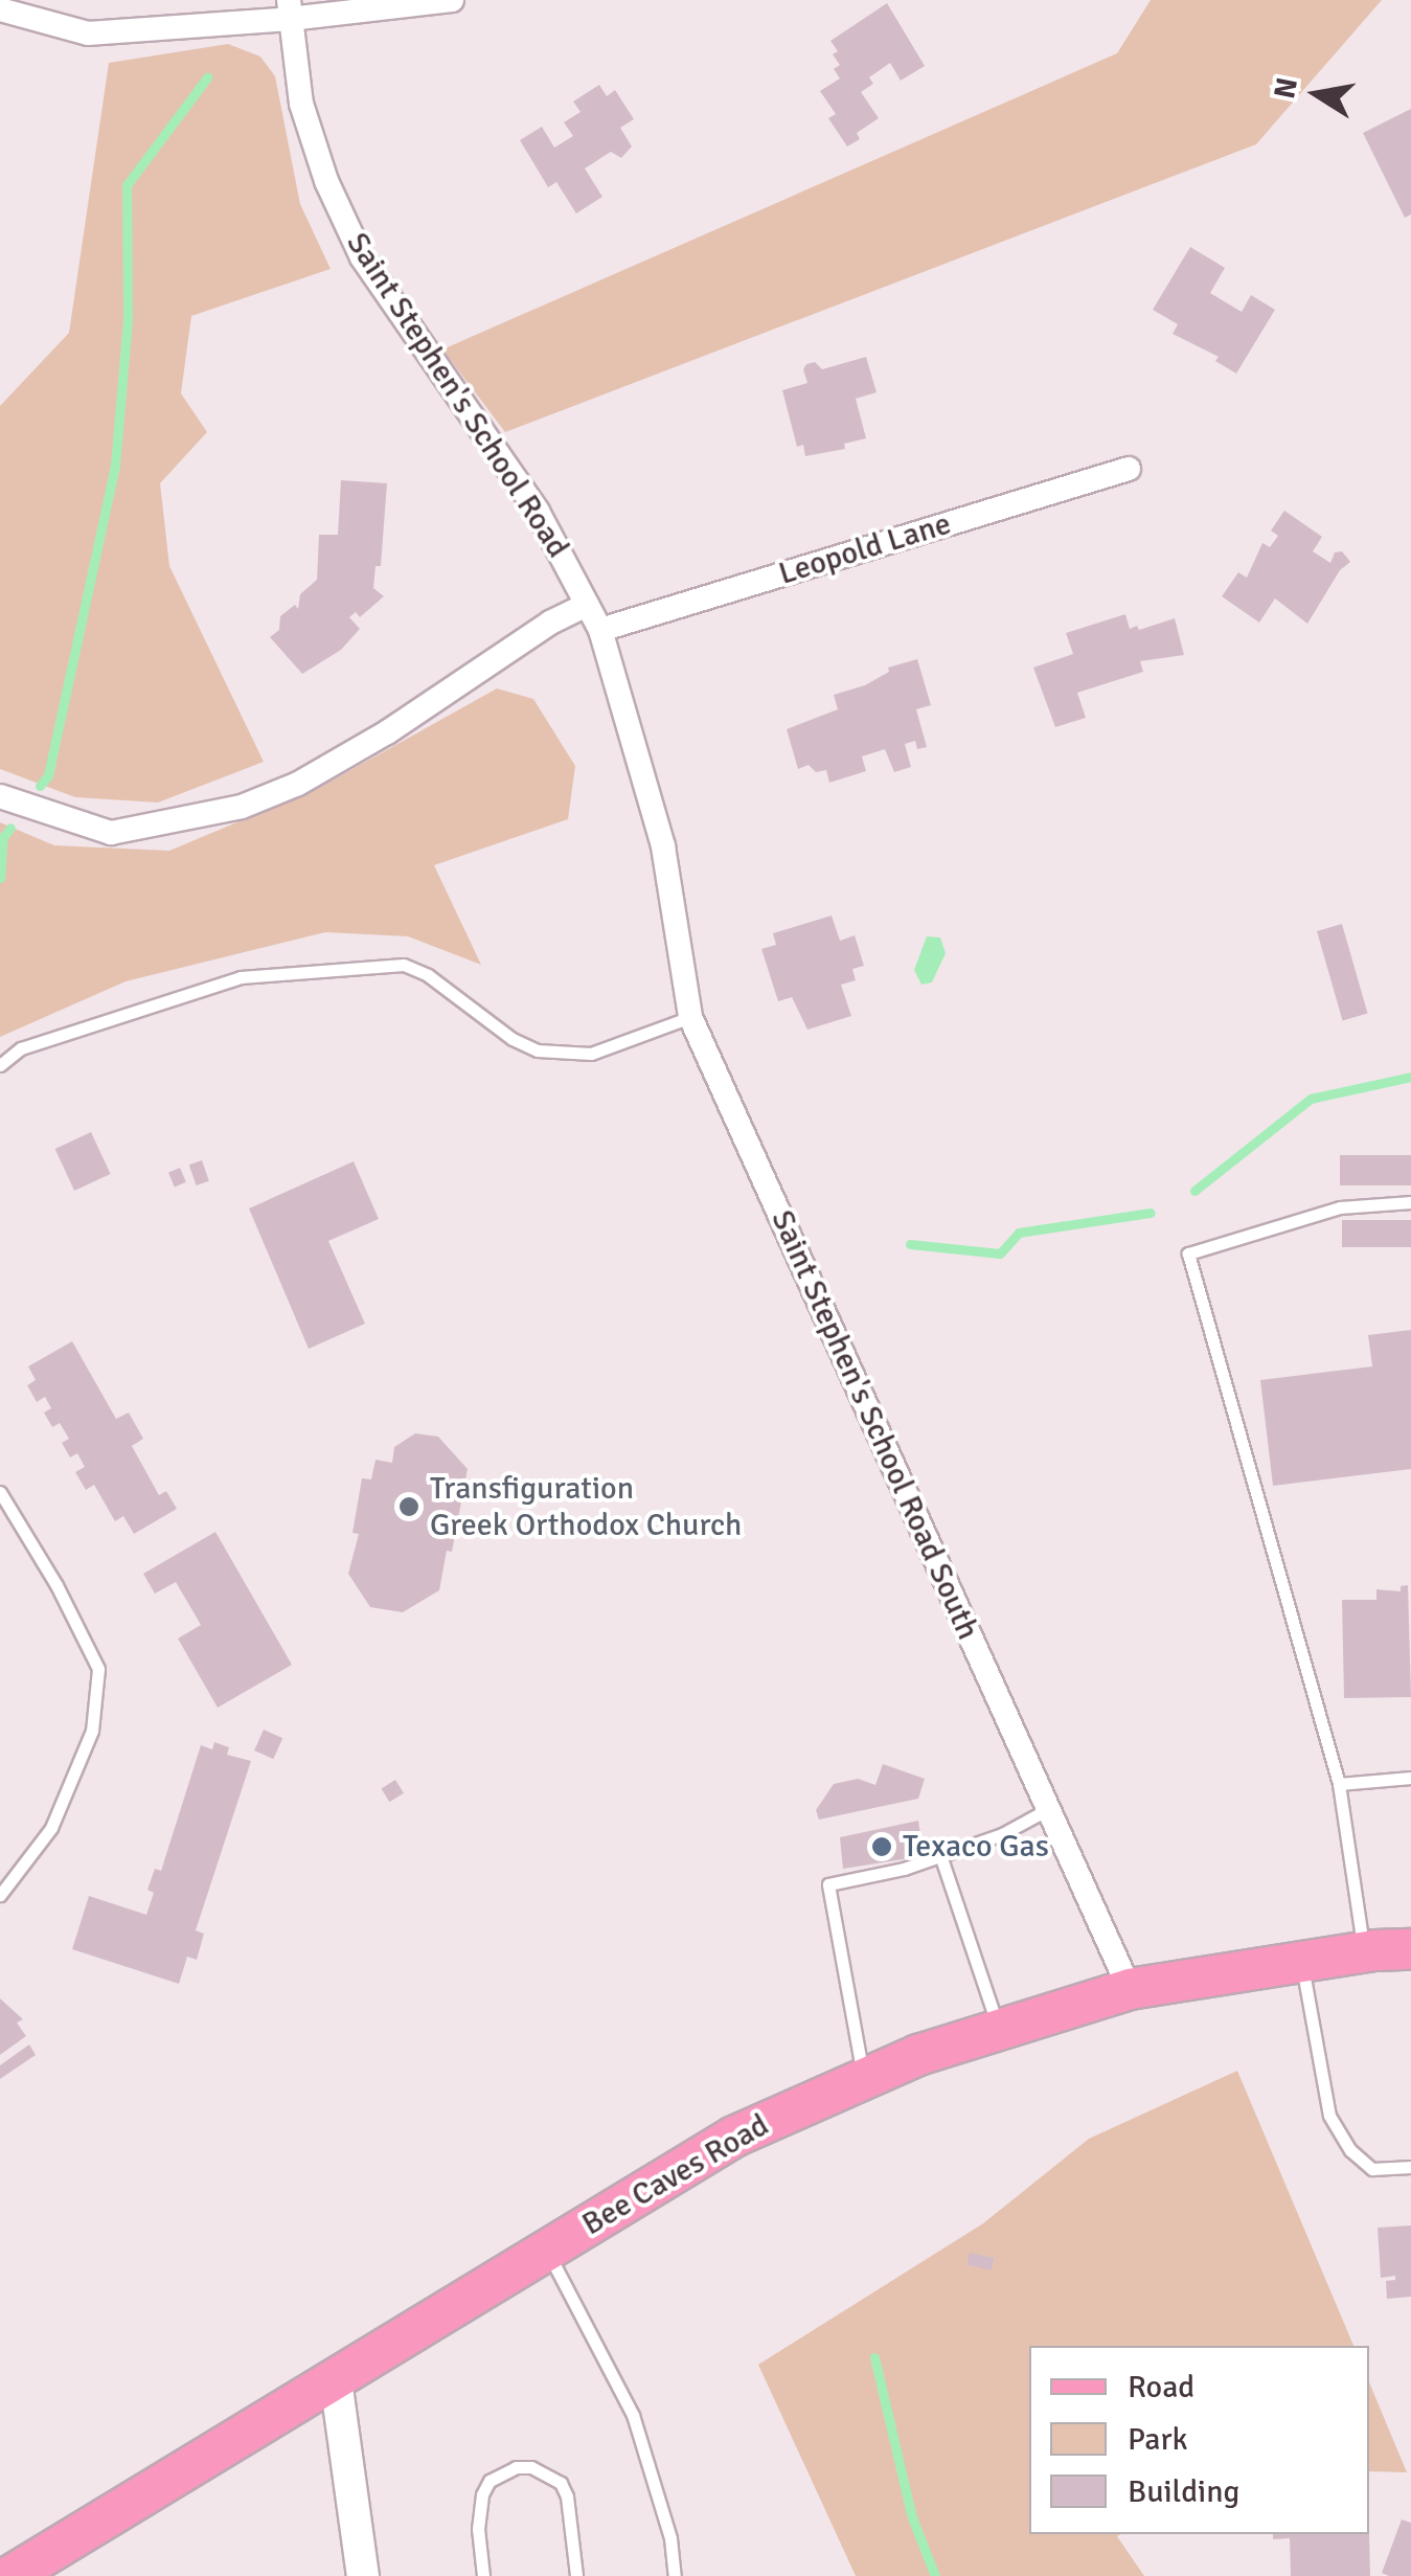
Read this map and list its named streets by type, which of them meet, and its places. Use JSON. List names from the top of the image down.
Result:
{
  "streets": {
    "main road": ["Bee Caves Road"],
    "street": ["Saint Stephen's School Road", "Leopold Lane", "Saint Stephen's School Road South"]
  },
  "crossings": [
    ["Saint Stephen's School Road", "Leopold Lane"],
    ["Saint Stephen's School Road", "Saint Stephen's School Road South"],
    ["Saint Stephen's School Road South", "Bee Caves Road"]
  ],
  "places": ["Transfiguration Greek Orthodox Church", "Texaco Gas"],
  "legend": ["Road", "Park", "Building"],
  "north": "left"
}
